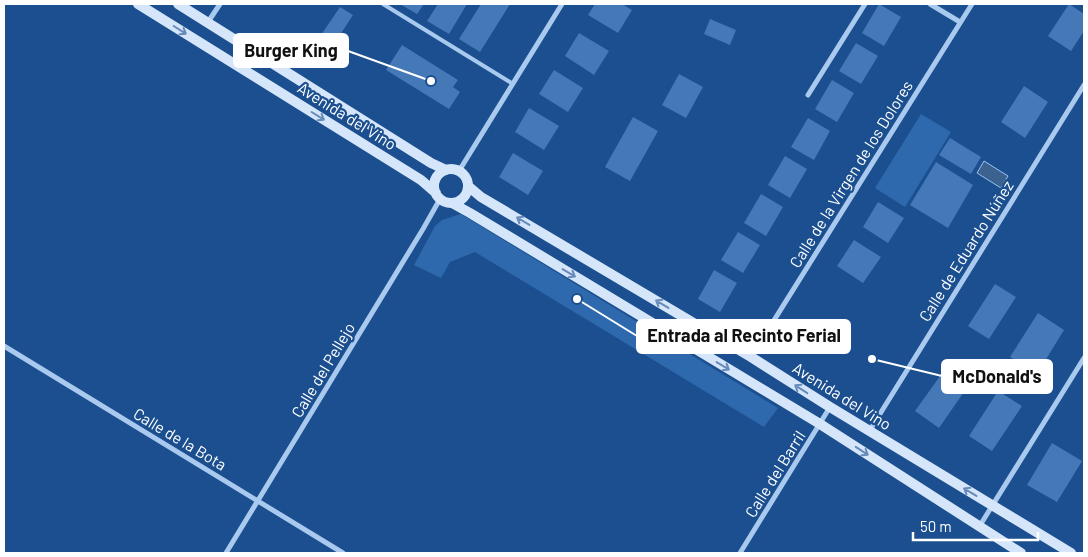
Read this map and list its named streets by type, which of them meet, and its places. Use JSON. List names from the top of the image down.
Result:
{
  "streets": {
    "street": [
      "Avenida del Vino",
      "Calle de la Virgen de los Dolores",
      "Calle de Eduardo Núñez",
      "Calle del Pellejo",
      "Calle de la Bota",
      "Calle del Barril"
    ]
  },
  "crossings": [
    ["Avenida del Vino", "Calle de la Virgen de los Dolores"],
    ["Avenida del Vino", "Calle de Eduardo Núñez"],
    ["Avenida del Vino", "Calle del Pellejo"],
    ["Avenida del Vino", "Calle del Barril"],
    ["Calle del Pellejo", "Calle de la Bota"]
  ],
  "places": ["Burger King", "Entrada al Recinto Ferial", "McDonald's"],
  "scale_bar": "50 m"
}
